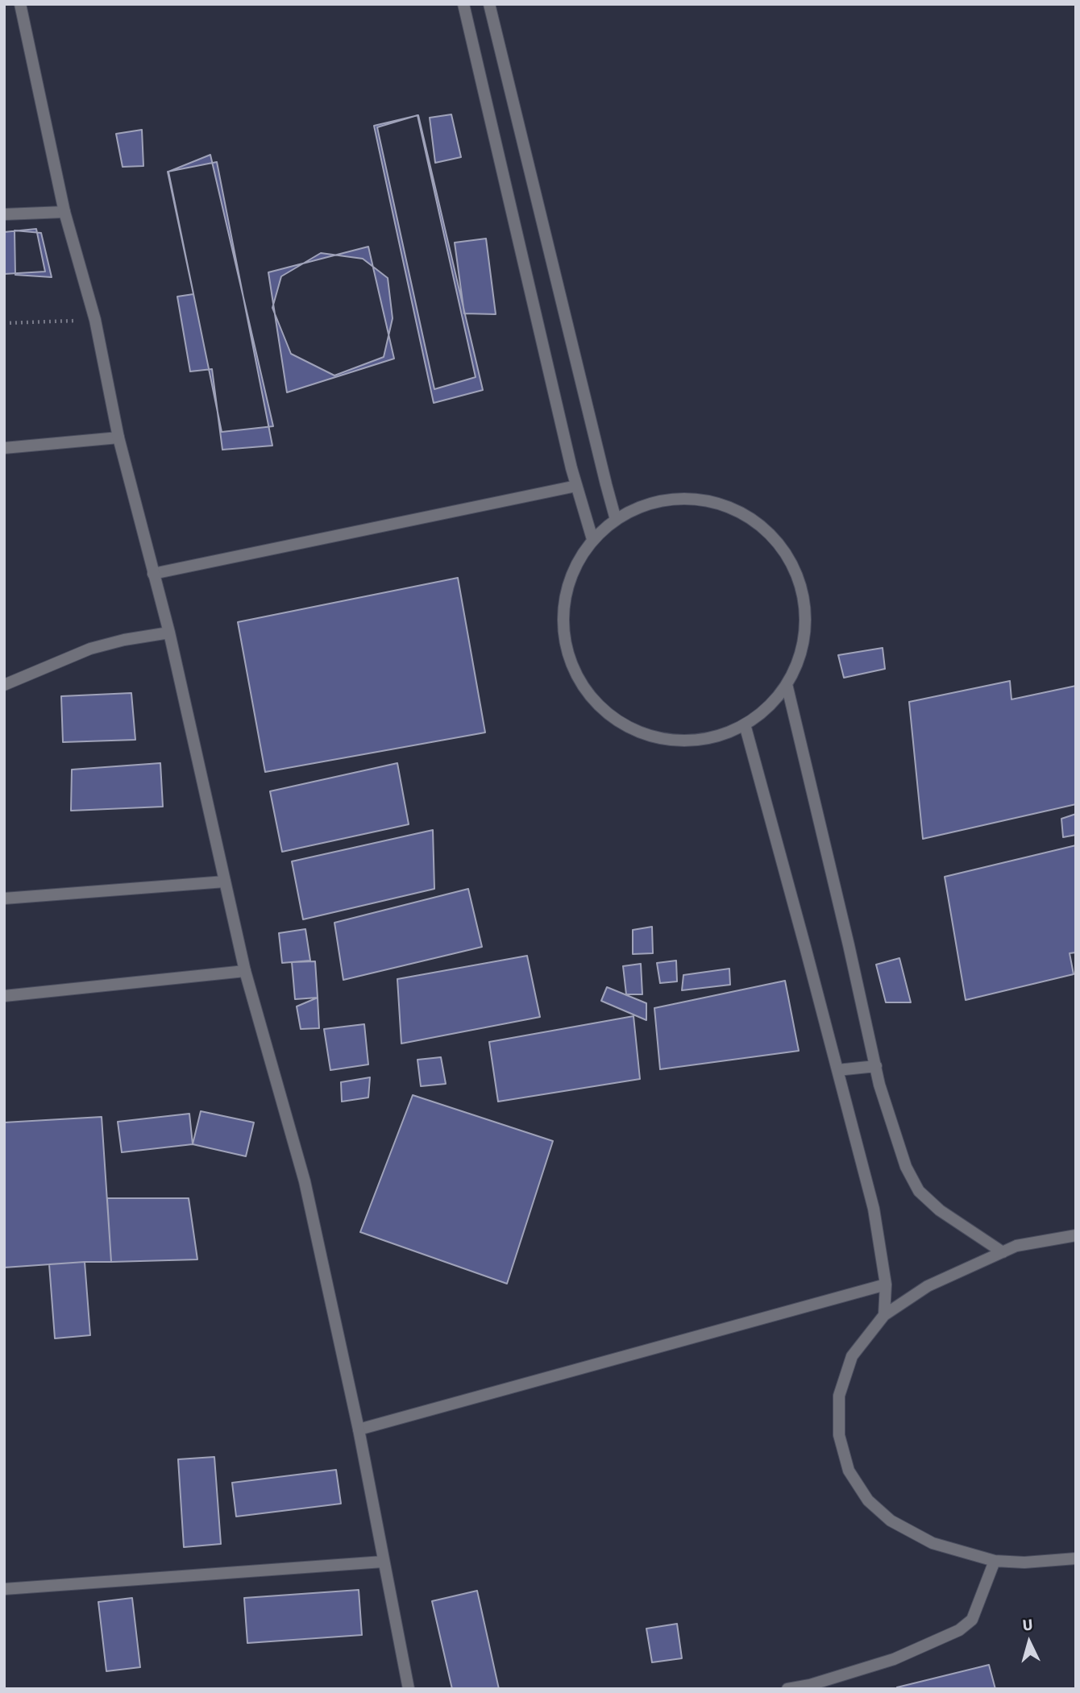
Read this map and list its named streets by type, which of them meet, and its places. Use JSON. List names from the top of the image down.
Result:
{
  "north": "top"
}
